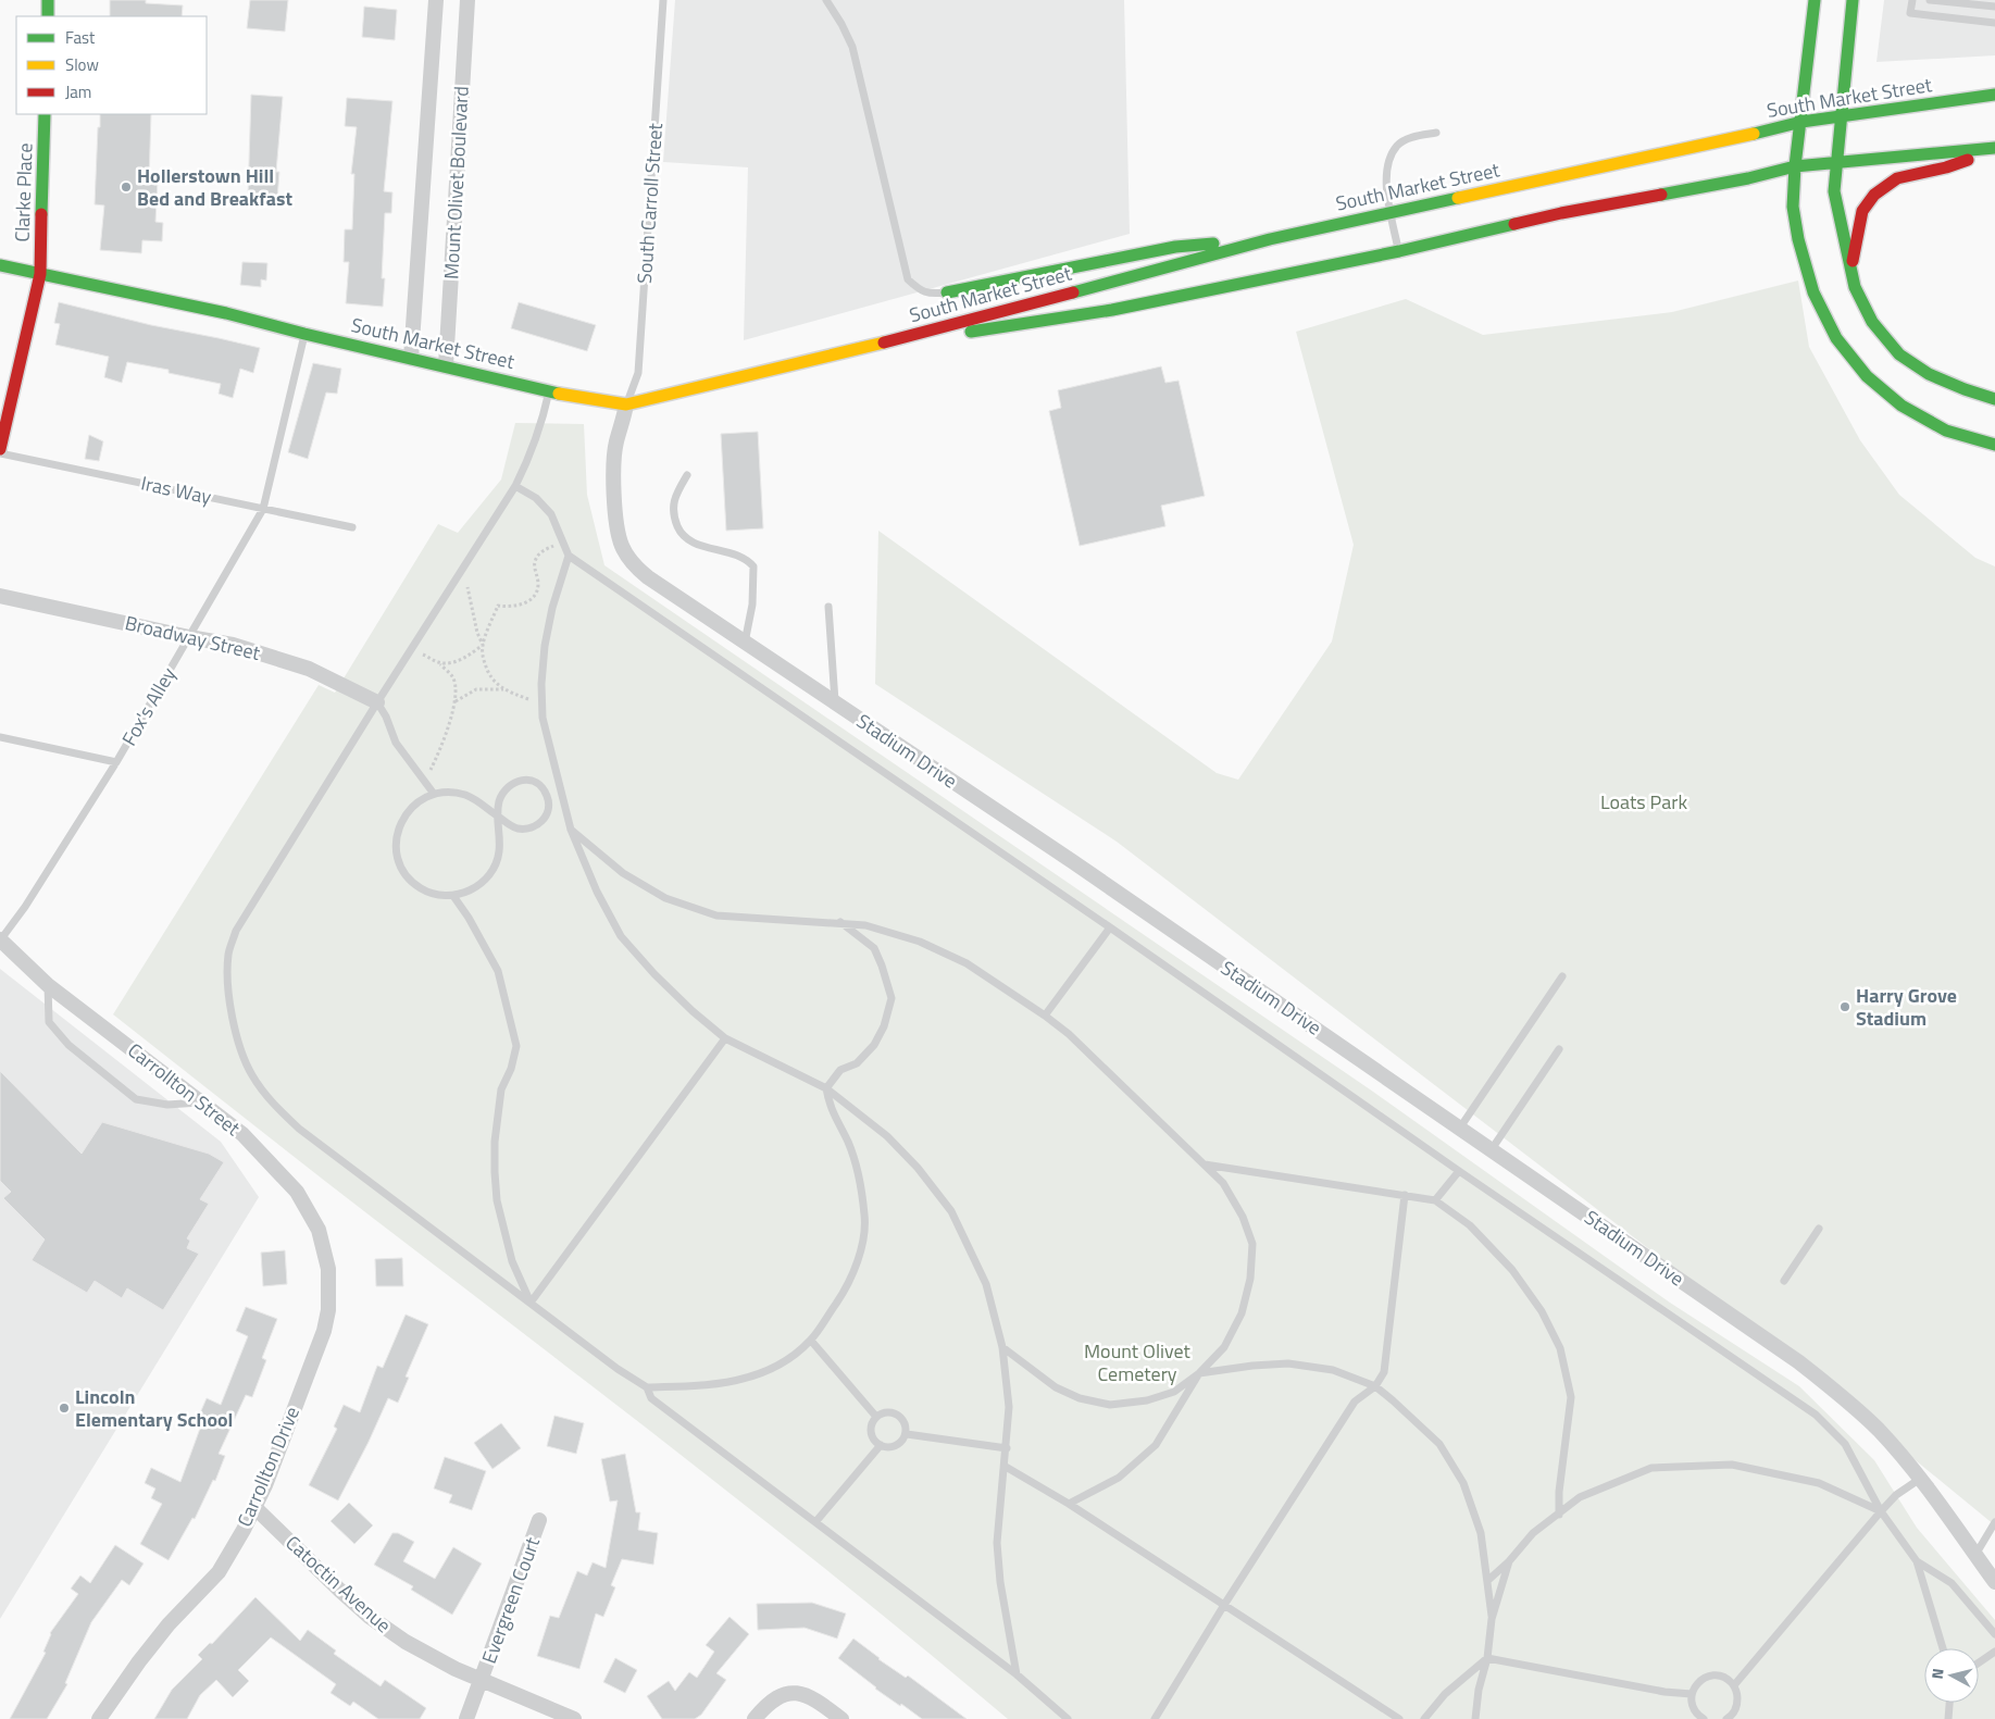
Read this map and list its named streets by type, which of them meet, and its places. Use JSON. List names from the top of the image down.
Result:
{
  "streets": {
    "main road": ["South Market Street", "Clarke Place"],
    "street": [
      "Mount Olivet Boulevard",
      "Broadway Street",
      "Stadium Drive",
      "Carrollton Street",
      "Carrollton Drive",
      "Catoctin Avenue",
      "Evergreen Court"
    ],
    "lane": ["South Carroll Street", "Iras Way", "Fox's Alley"]
  },
  "crossings": [
    ["South Market Street", "Mount Olivet Boulevard"],
    ["South Market Street", "Clarke Place"],
    ["South Market Street", "South Carroll Street"],
    ["South Market Street", "Fox's Alley"],
    ["South Market Street", "Stadium Drive"],
    ["South Carroll Street", "Stadium Drive"],
    ["Iras Way", "Fox's Alley"],
    ["Broadway Street", "Fox's Alley"],
    ["Fox's Alley", "Carrollton Street"],
    ["Carrollton Street", "Carrollton Drive"],
    ["Carrollton Drive", "Catoctin Avenue"],
    ["Catoctin Avenue", "Evergreen Court"]
  ],
  "parks": ["Loats Park", "Mount Olivet Cemetery"],
  "places": ["Hollerstown Hill Bed and Breakfast", "Harry Grove Stadium", "Lincoln Elementary School"],
  "legend": ["Fast", "Slow", "Jam"],
  "north": "left"
}
